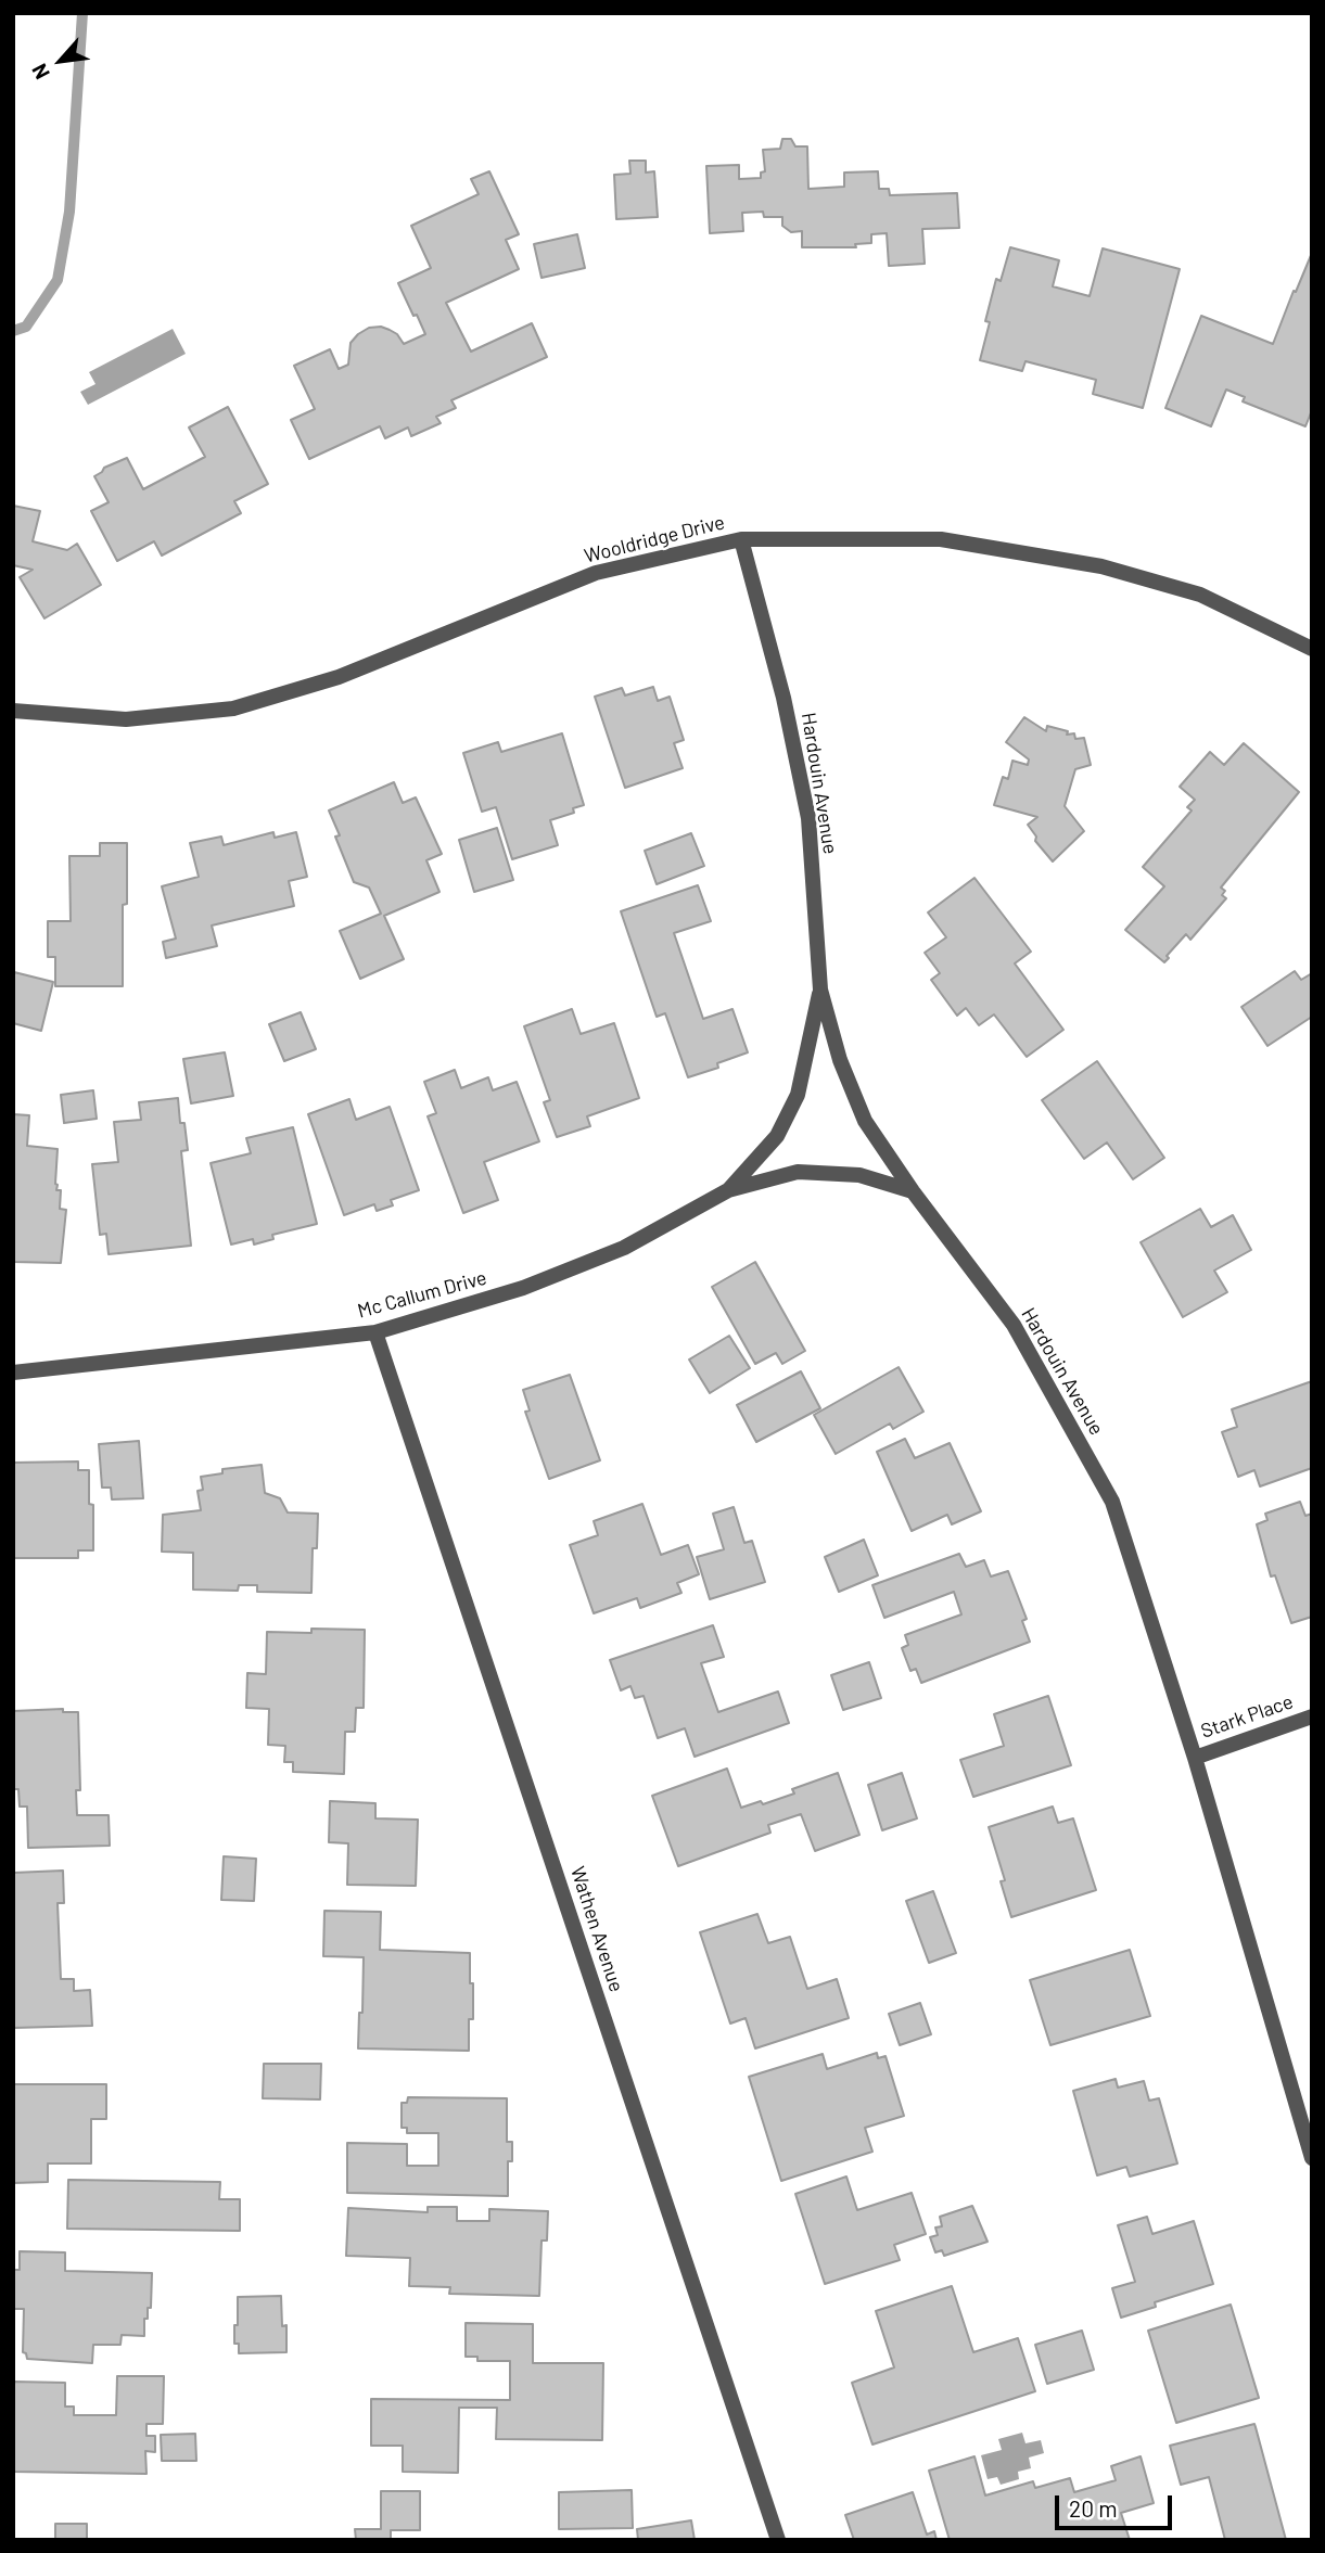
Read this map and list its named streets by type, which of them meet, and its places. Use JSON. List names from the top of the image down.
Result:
{
  "streets": {
    "street": [
      "Wooldridge Drive",
      "Hardouin Avenue",
      "Mc Callum Drive",
      "Stark Place",
      "Wathen Avenue"
    ]
  },
  "crossings": [
    ["Wooldridge Drive", "Hardouin Avenue"],
    ["Hardouin Avenue", "Mc Callum Drive"],
    ["Hardouin Avenue", "Stark Place"],
    ["Mc Callum Drive", "Wathen Avenue"]
  ],
  "scale_bar": "20 m",
  "north": "bottom left"
}
